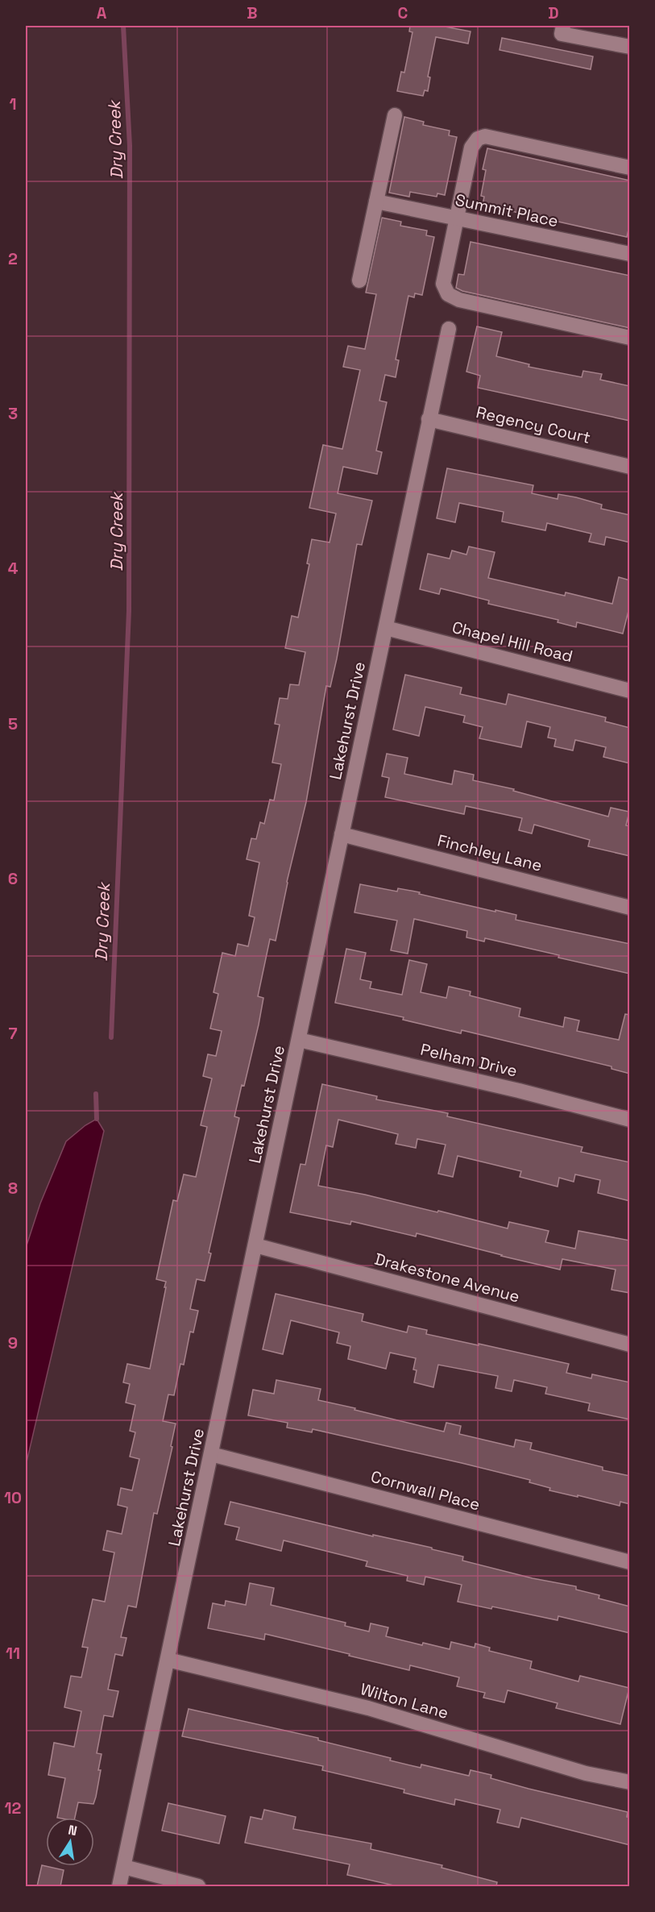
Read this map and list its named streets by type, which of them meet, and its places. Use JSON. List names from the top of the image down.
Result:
{
  "streets": {
    "street": [
      "Summit Place",
      "Regency Court",
      "Chapel Hill Road",
      "Lakehurst Drive",
      "Finchley Lane",
      "Pelham Drive",
      "Drakestone Avenue",
      "Cornwall Place",
      "Wilton Lane"
    ]
  },
  "crossings": [
    ["Regency Court", "Lakehurst Drive"],
    ["Chapel Hill Road", "Lakehurst Drive"],
    ["Lakehurst Drive", "Finchley Lane"],
    ["Lakehurst Drive", "Pelham Drive"],
    ["Lakehurst Drive", "Drakestone Avenue"],
    ["Lakehurst Drive", "Cornwall Place"],
    ["Lakehurst Drive", "Wilton Lane"]
  ],
  "water": ["Dry Creek"],
  "north": "top",
  "grid": {
    "columns": [
      "A",
      "B",
      "C",
      "D"
    ],
    "rows": [
      "1",
      "2",
      "3",
      "4",
      "5",
      "6",
      "7",
      "8",
      "9",
      "10",
      "11",
      "12"
    ]
  }
}
